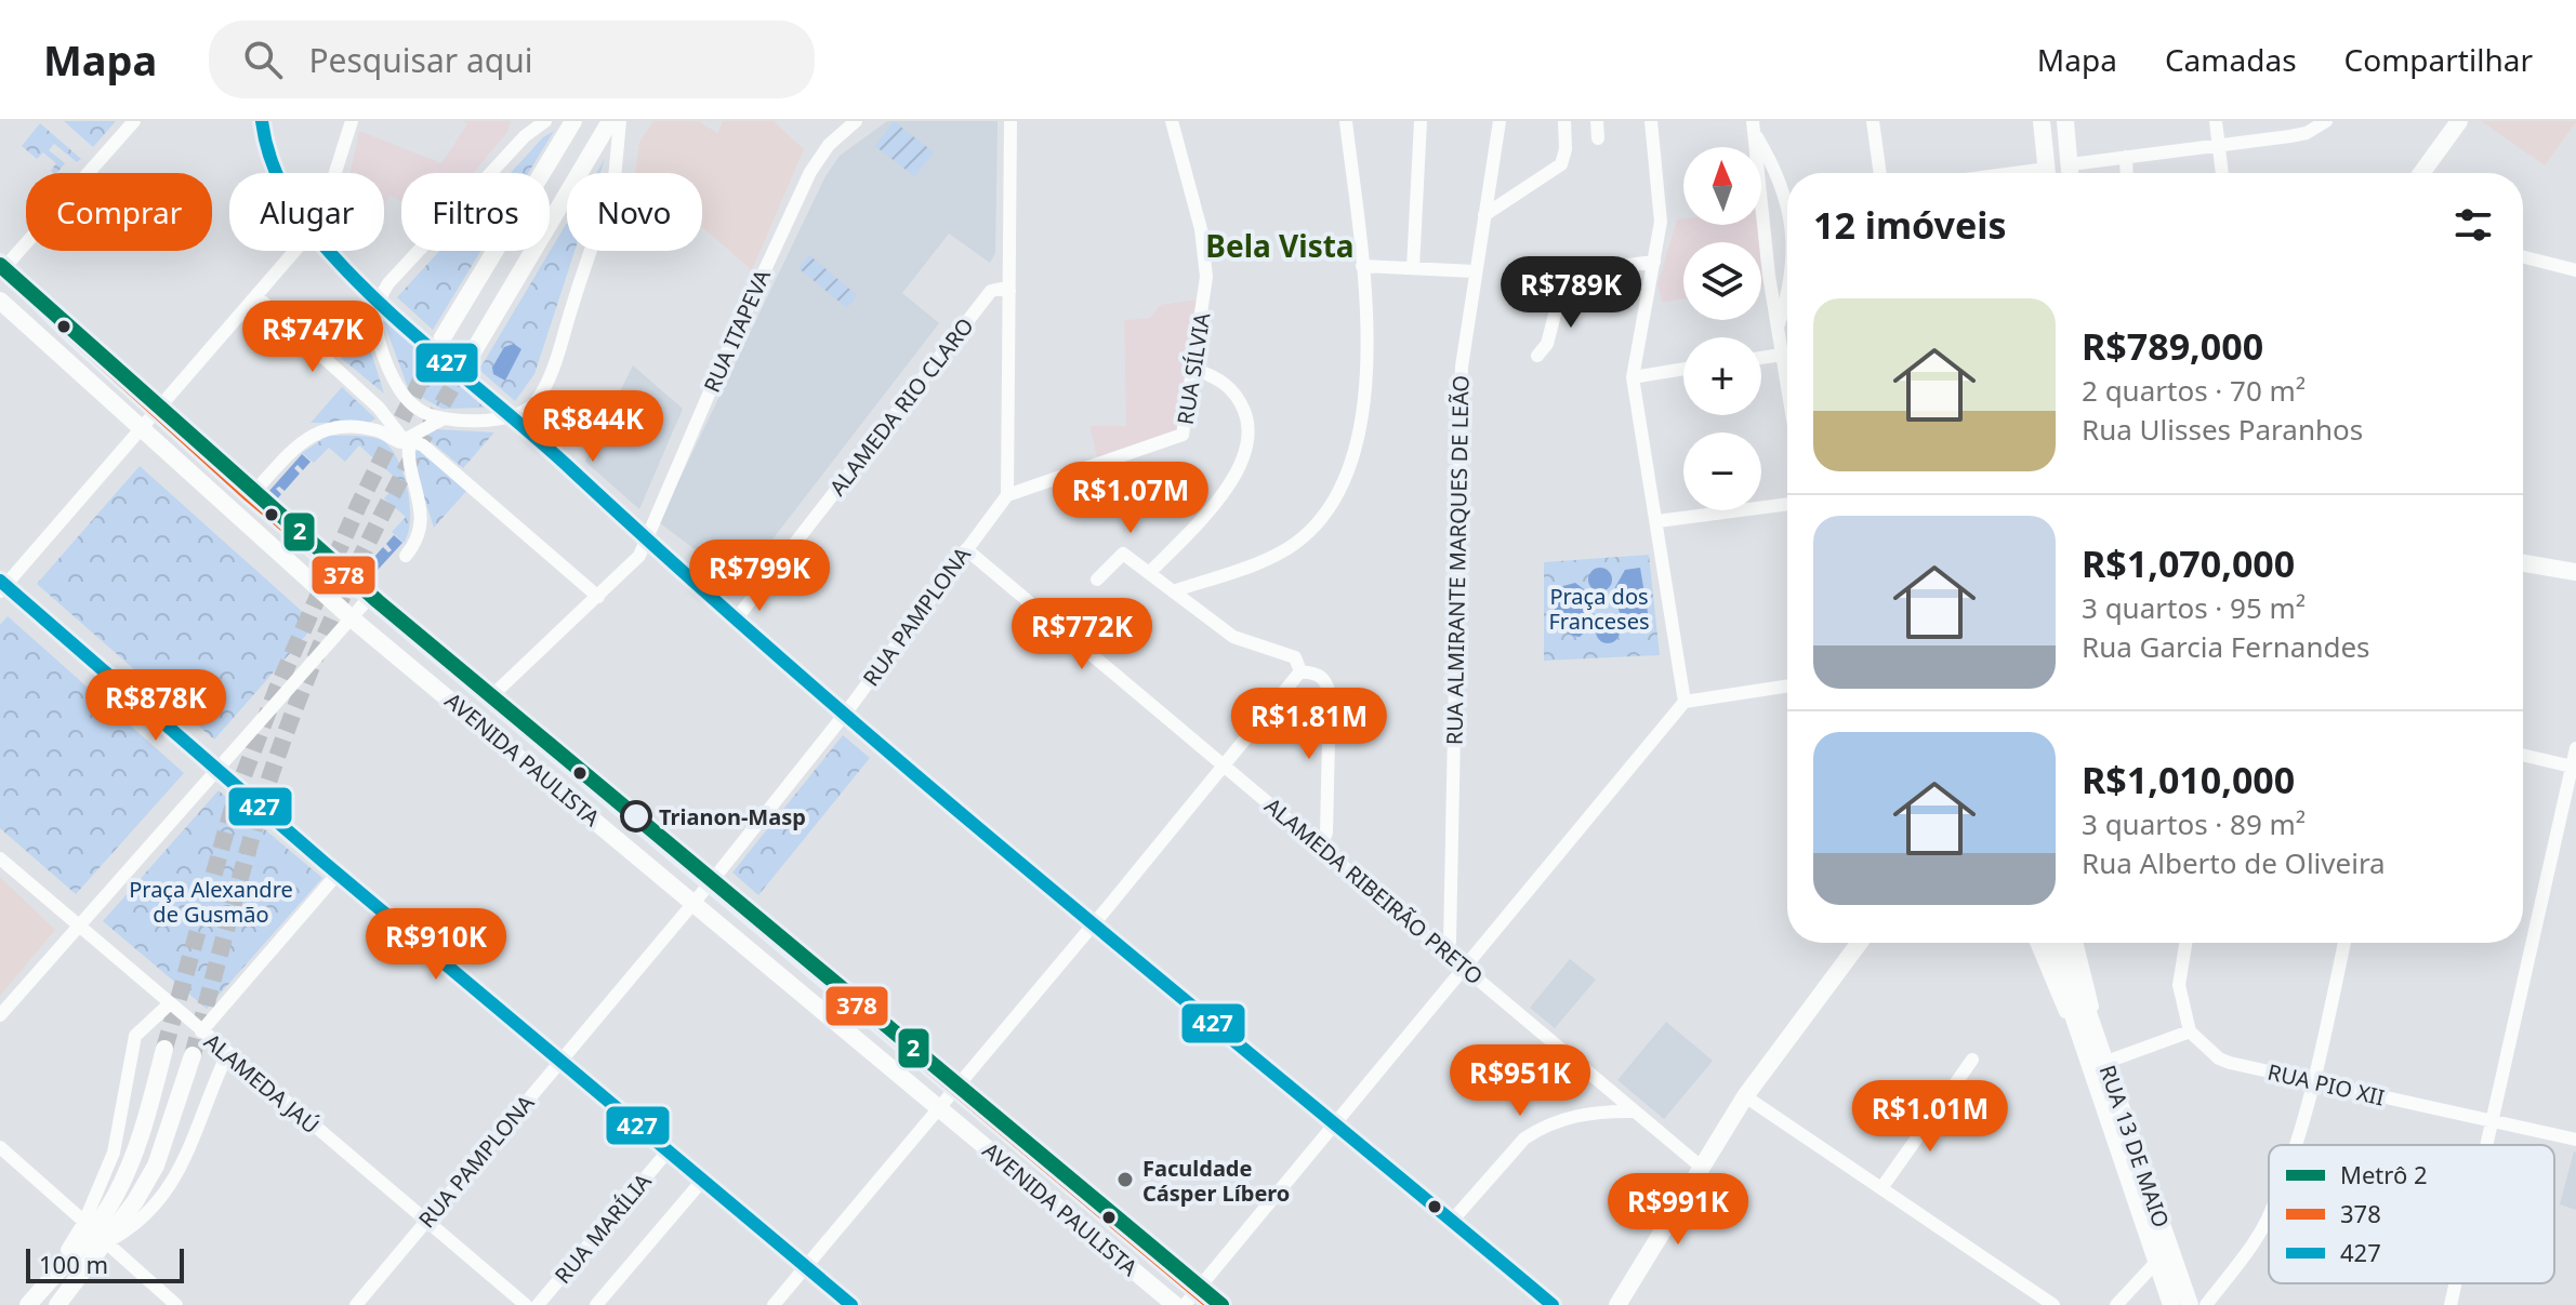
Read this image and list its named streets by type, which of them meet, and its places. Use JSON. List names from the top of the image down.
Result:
{
  "streets": {
    "main road": ["AVENIDA PAULISTA", "RUA 13 DE MAIO"],
    "street": [
      "RUA ITAPEVA",
      "RUA SÍLVIA",
      "ALAMEDA RIO CLARO",
      "RUA ALMIRANTE MARQUES DE LEÃO",
      "RUA PAMPLONA",
      "ALAMEDA RIBEIRÃO PRETO",
      "ALAMEDA JAÚ",
      "RUA PIO XII",
      "RUA MARÍLIA"
    ]
  },
  "crossings": [
    ["RUA ITAPEVA", "AVENIDA PAULISTA"],
    ["RUA SÍLVIA", "RUA PAMPLONA"],
    ["RUA ALMIRANTE MARQUES DE LEÃO", "ALAMEDA RIBEIRÃO PRETO"],
    ["RUA PAMPLONA", "AVENIDA PAULISTA"],
    ["RUA PAMPLONA", "ALAMEDA RIBEIRÃO PRETO"],
    ["RUA PAMPLONA", "ALAMEDA JAÚ"]
  ],
  "districts": ["Bela Vista"],
  "parks": ["Praça dos Franceses", "Praça Alexandre de Gusmão"],
  "places": ["Trianon-Masp", "Faculdade Cásper Líbero"],
  "lines": ["transit line 427", "transit line 378", "metro line 2"],
  "legend": ["Metrô 2", "378", "427"],
  "scale_bar": "100 m",
  "north": "top",
  "page": {
    "header": "Mapa",
    "search": "Pesquisar aqui",
    "nav": ["Mapa", "Camadas", "Compartilhar"],
    "map_buttons": ["+", "−"],
    "chip": [
      "Comprar",
      "Alugar",
      "Filtros",
      "Novo"
    ],
    "heading": "12 imóveis",
    "price": [
      "R$789K",
      "R$747K",
      "R$844K",
      "R$1.07M",
      "R$799K",
      "R$772K",
      "R$878K",
      "R$1.81M",
      "R$910K",
      "R$951K",
      "R$1.01M",
      "R$991K"
    ],
    "list": [
      {
        "name": "R$789,000",
        "note": "2 quartos · 70 m² · Rua Ulisses Paranhos"
      },
      {
        "name": "R$1,070,000",
        "note": "3 quartos · 95 m² · Rua Garcia Fernandes"
      },
      {
        "name": "R$1,010,000",
        "note": "3 quartos · 89 m² · Rua Alberto de Oliveira"
      }
    ],
    "scale": "100 m"
  }
}
